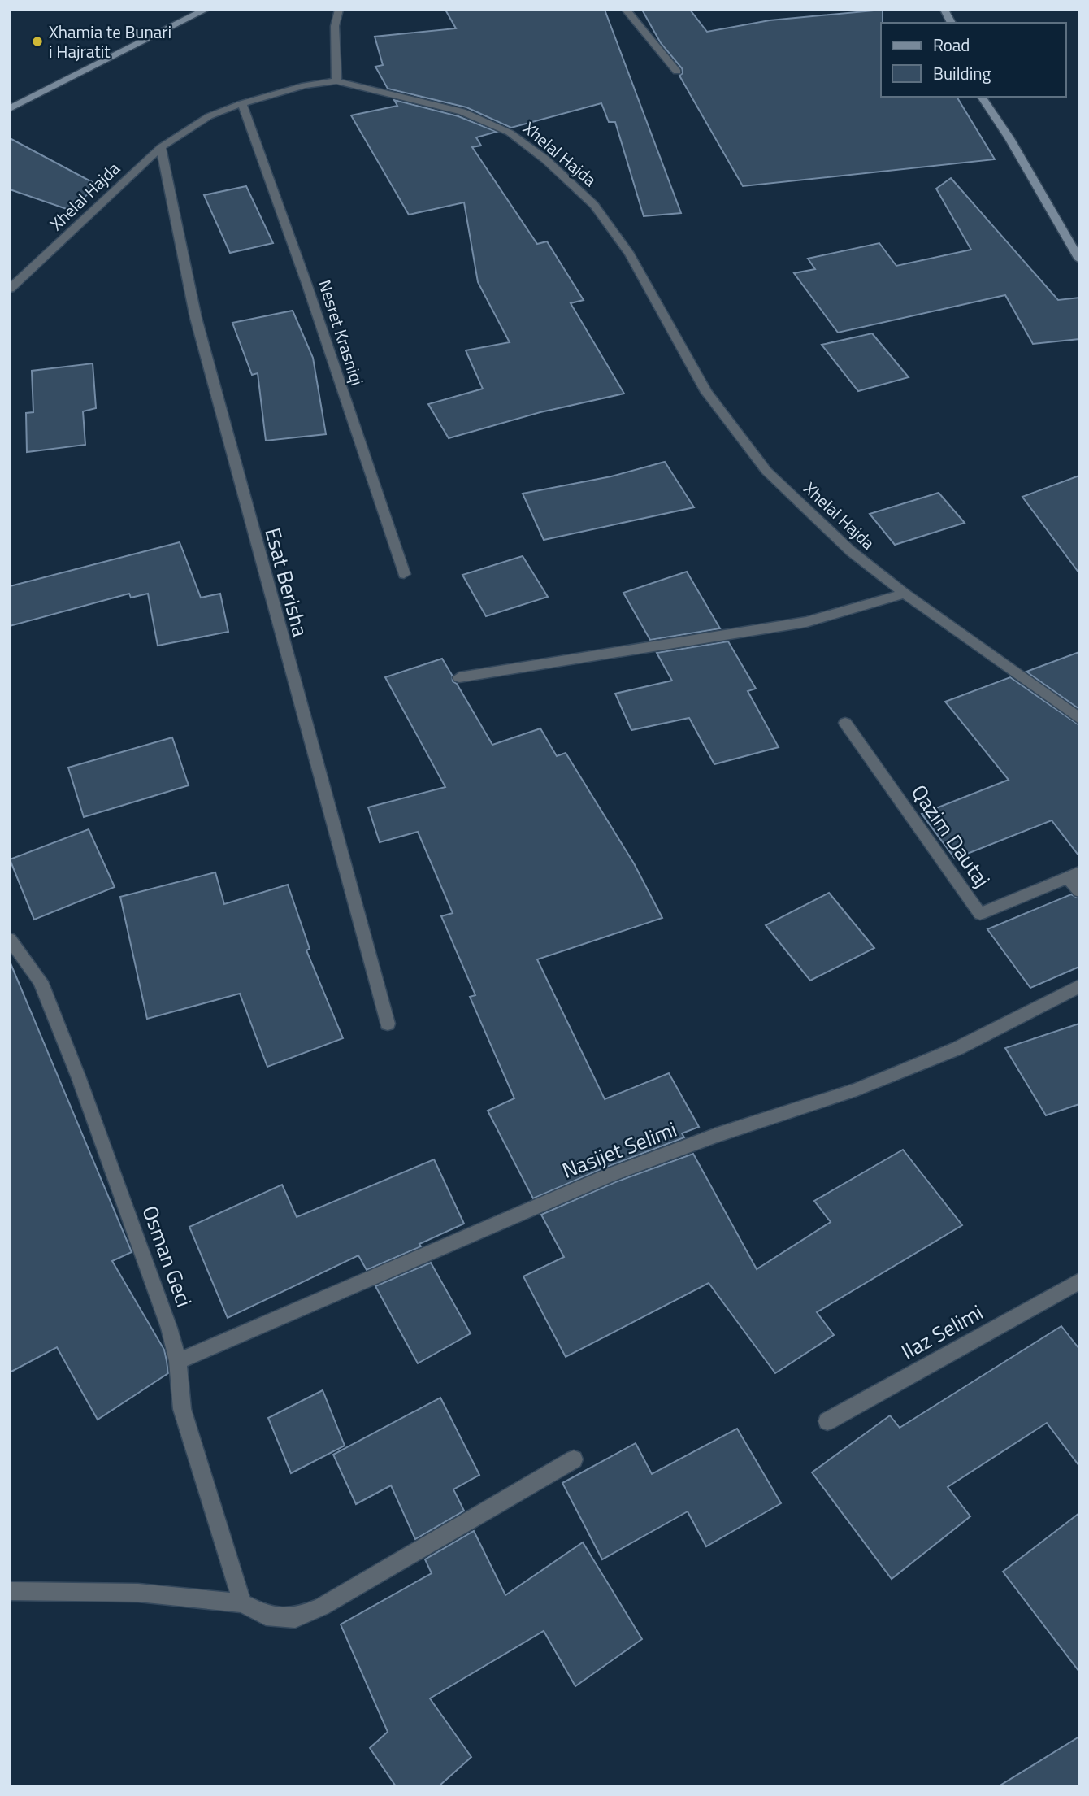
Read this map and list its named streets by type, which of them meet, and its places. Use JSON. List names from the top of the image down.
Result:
{
  "streets": {
    "street": [
      "Xhelal Hajda",
      "Nesret Krasniqi",
      "Esat Berisha",
      "Qazim Dautaj",
      "Nasijet Selimi",
      "Osman Geci",
      "Ilaz Selimi"
    ]
  },
  "crossings": [
    ["Xhelal Hajda", "Nesret Krasniqi"],
    ["Xhelal Hajda", "Esat Berisha"],
    ["Nasijet Selimi", "Osman Geci"]
  ],
  "places": ["Xhamia te Bunari i Hajratit"],
  "legend": ["Road", "Building"]
}
